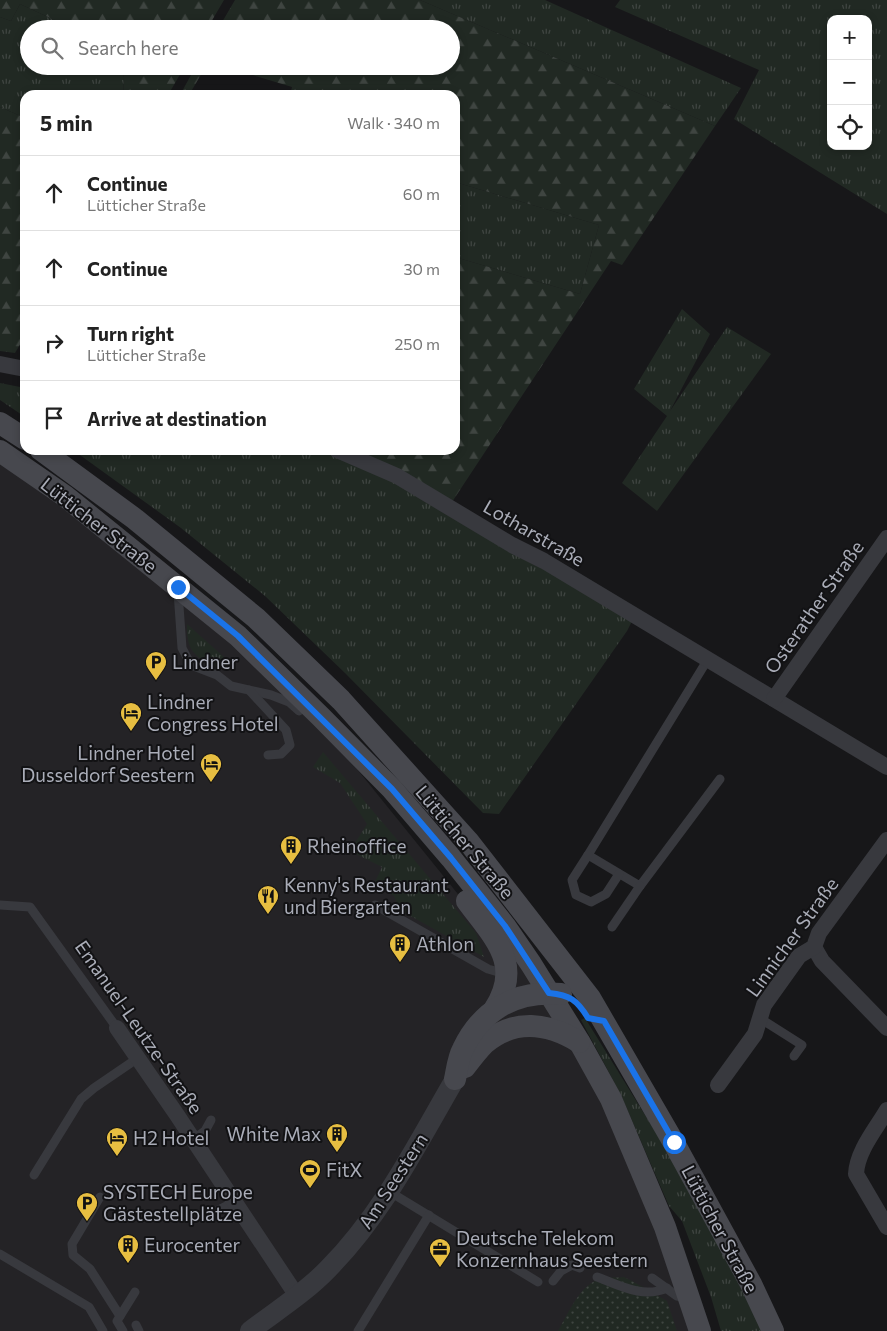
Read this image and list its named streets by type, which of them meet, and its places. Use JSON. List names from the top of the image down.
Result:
{
  "streets": {
    "main road": ["Lütticher Straße"],
    "street": [
      "Lotharstraße",
      "Osterather Straße",
      "Linnicher Straße",
      "Emanuel-Leutze-Straße",
      "Am Seestern"
    ]
  },
  "crossings": [
    ["Lotharstraße", "Osterather Straße"],
    ["Emanuel-Leutze-Straße", "Am Seestern"]
  ],
  "places": {
    "parking": ["Lindner", "SYSTECH Europe Gästestellplätze"],
    "hotel": ["Lindner Congress Hotel", "Lindner Hotel Dusseldorf Seestern", "H2 Hotel"],
    "building": [
      "Rheinoffice",
      "Athlon",
      "White Max",
      "Eurocenter"
    ],
    "restaurant": ["Kenny's Restaurant und Biergarten"],
    "sports": ["FitX"],
    "office": ["Deutsche Telekom Konzernhaus Seestern"]
  },
  "page": {
    "map_buttons": ["+", "−"],
    "search": "Search here",
    "heading": ["5 min", "Walk · 340 m"],
    "list": [
      ["Continue", "Lütticher Straße", "60 m"],
      ["Continue", "30 m"],
      ["Turn right", "Lütticher Straße", "250 m"],
      "Arrive at destination"
    ]
  }
}
